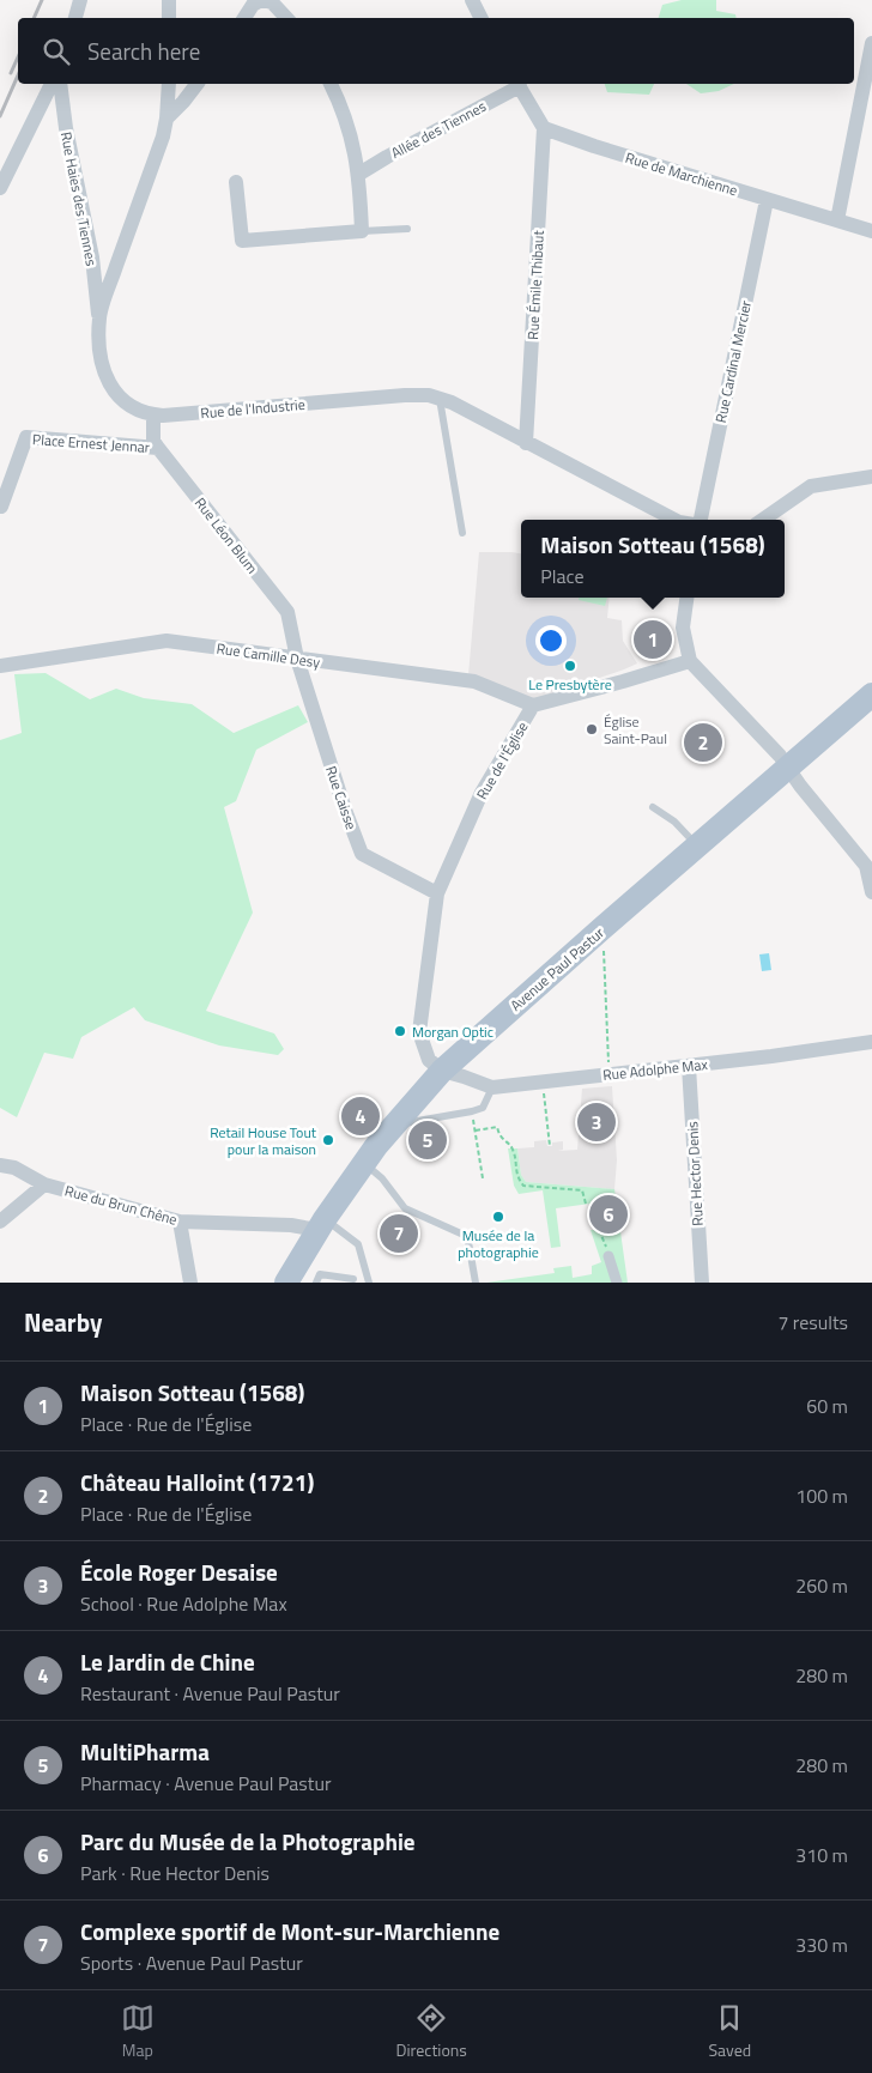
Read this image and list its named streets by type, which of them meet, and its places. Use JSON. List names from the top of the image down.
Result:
{
  "streets": {
    "main road": ["Avenue Paul Pastur"],
    "street": [
      "Allée des Tiennes",
      "Rue de Marchienne",
      "Rue Haies des Tiennes",
      "Rue Émile Thibaut",
      "Rue Cardinal Mercier",
      "Rue de l'Industrie",
      "Place Ernest Jennar",
      "Rue Léon Blum",
      "Rue Camille Desy",
      "Rue de l'Église",
      "Rue Caisse",
      "Rue Adolphe Max",
      "Rue Hector Denis",
      "Rue du Brun Chêne"
    ]
  },
  "crossings": [
    ["Rue de Marchienne", "Rue Émile Thibaut"],
    ["Rue de Marchienne", "Rue Cardinal Mercier"],
    ["Rue Haies des Tiennes", "Rue de l'Industrie"],
    ["Rue Émile Thibaut", "Rue de l'Industrie"],
    ["Rue de l'Industrie", "Rue Léon Blum"],
    ["Place Ernest Jennar", "Rue Léon Blum"],
    ["Rue Léon Blum", "Rue Camille Desy"],
    ["Rue Léon Blum", "Rue Caisse"],
    ["Rue Camille Desy", "Rue de l'Église"],
    ["Rue Camille Desy", "Rue Caisse"],
    ["Rue de l'Église", "Rue Caisse"],
    ["Rue de l'Église", "Avenue Paul Pastur"],
    ["Rue de l'Église", "Rue Adolphe Max"],
    ["Avenue Paul Pastur", "Rue Adolphe Max"],
    ["Avenue Paul Pastur", "Rue du Brun Chêne"],
    ["Rue Adolphe Max", "Rue Hector Denis"]
  ],
  "places": [
    "Le Presbytère",
    "Église Saint-Paul",
    "Morgan Optic",
    "Retail House Tout pour la maison",
    "Musée de la photographie"
  ],
  "page": {
    "search": "Search here",
    "popup": ["Maison Sotteau (1568)", "Place"],
    "pins": [
      "1",
      "2",
      "4",
      "3",
      "5",
      "6",
      "7"
    ],
    "heading": ["Nearby", "7 results"],
    "list": [
      {
        "mark": "1",
        "name": "Maison Sotteau (1568)",
        "note": "Place · Rue de l'Église",
        "value": "60 m"
      },
      {
        "mark": "2",
        "name": "Château Halloint (1721)",
        "note": "Place · Rue de l'Église",
        "value": "100 m"
      },
      {
        "mark": "3",
        "name": "École Roger Desaise",
        "note": "School · Rue Adolphe Max",
        "value": "260 m"
      },
      {
        "mark": "4",
        "name": "Le Jardin de Chine",
        "note": "Restaurant · Avenue Paul Pastur",
        "value": "280 m"
      },
      {
        "mark": "5",
        "name": "MultiPharma",
        "note": "Pharmacy · Avenue Paul Pastur",
        "value": "280 m"
      },
      {
        "mark": "6",
        "name": "Parc du Musée de la Photographie",
        "note": "Park · Rue Hector Denis",
        "value": "310 m"
      },
      {
        "mark": "7",
        "name": "Complexe sportif de Mont-sur-Marchienne",
        "note": "Sports · Avenue Paul Pastur",
        "value": "330 m"
      }
    ],
    "nav": ["Map", "Directions", "Saved"]
  }
}
